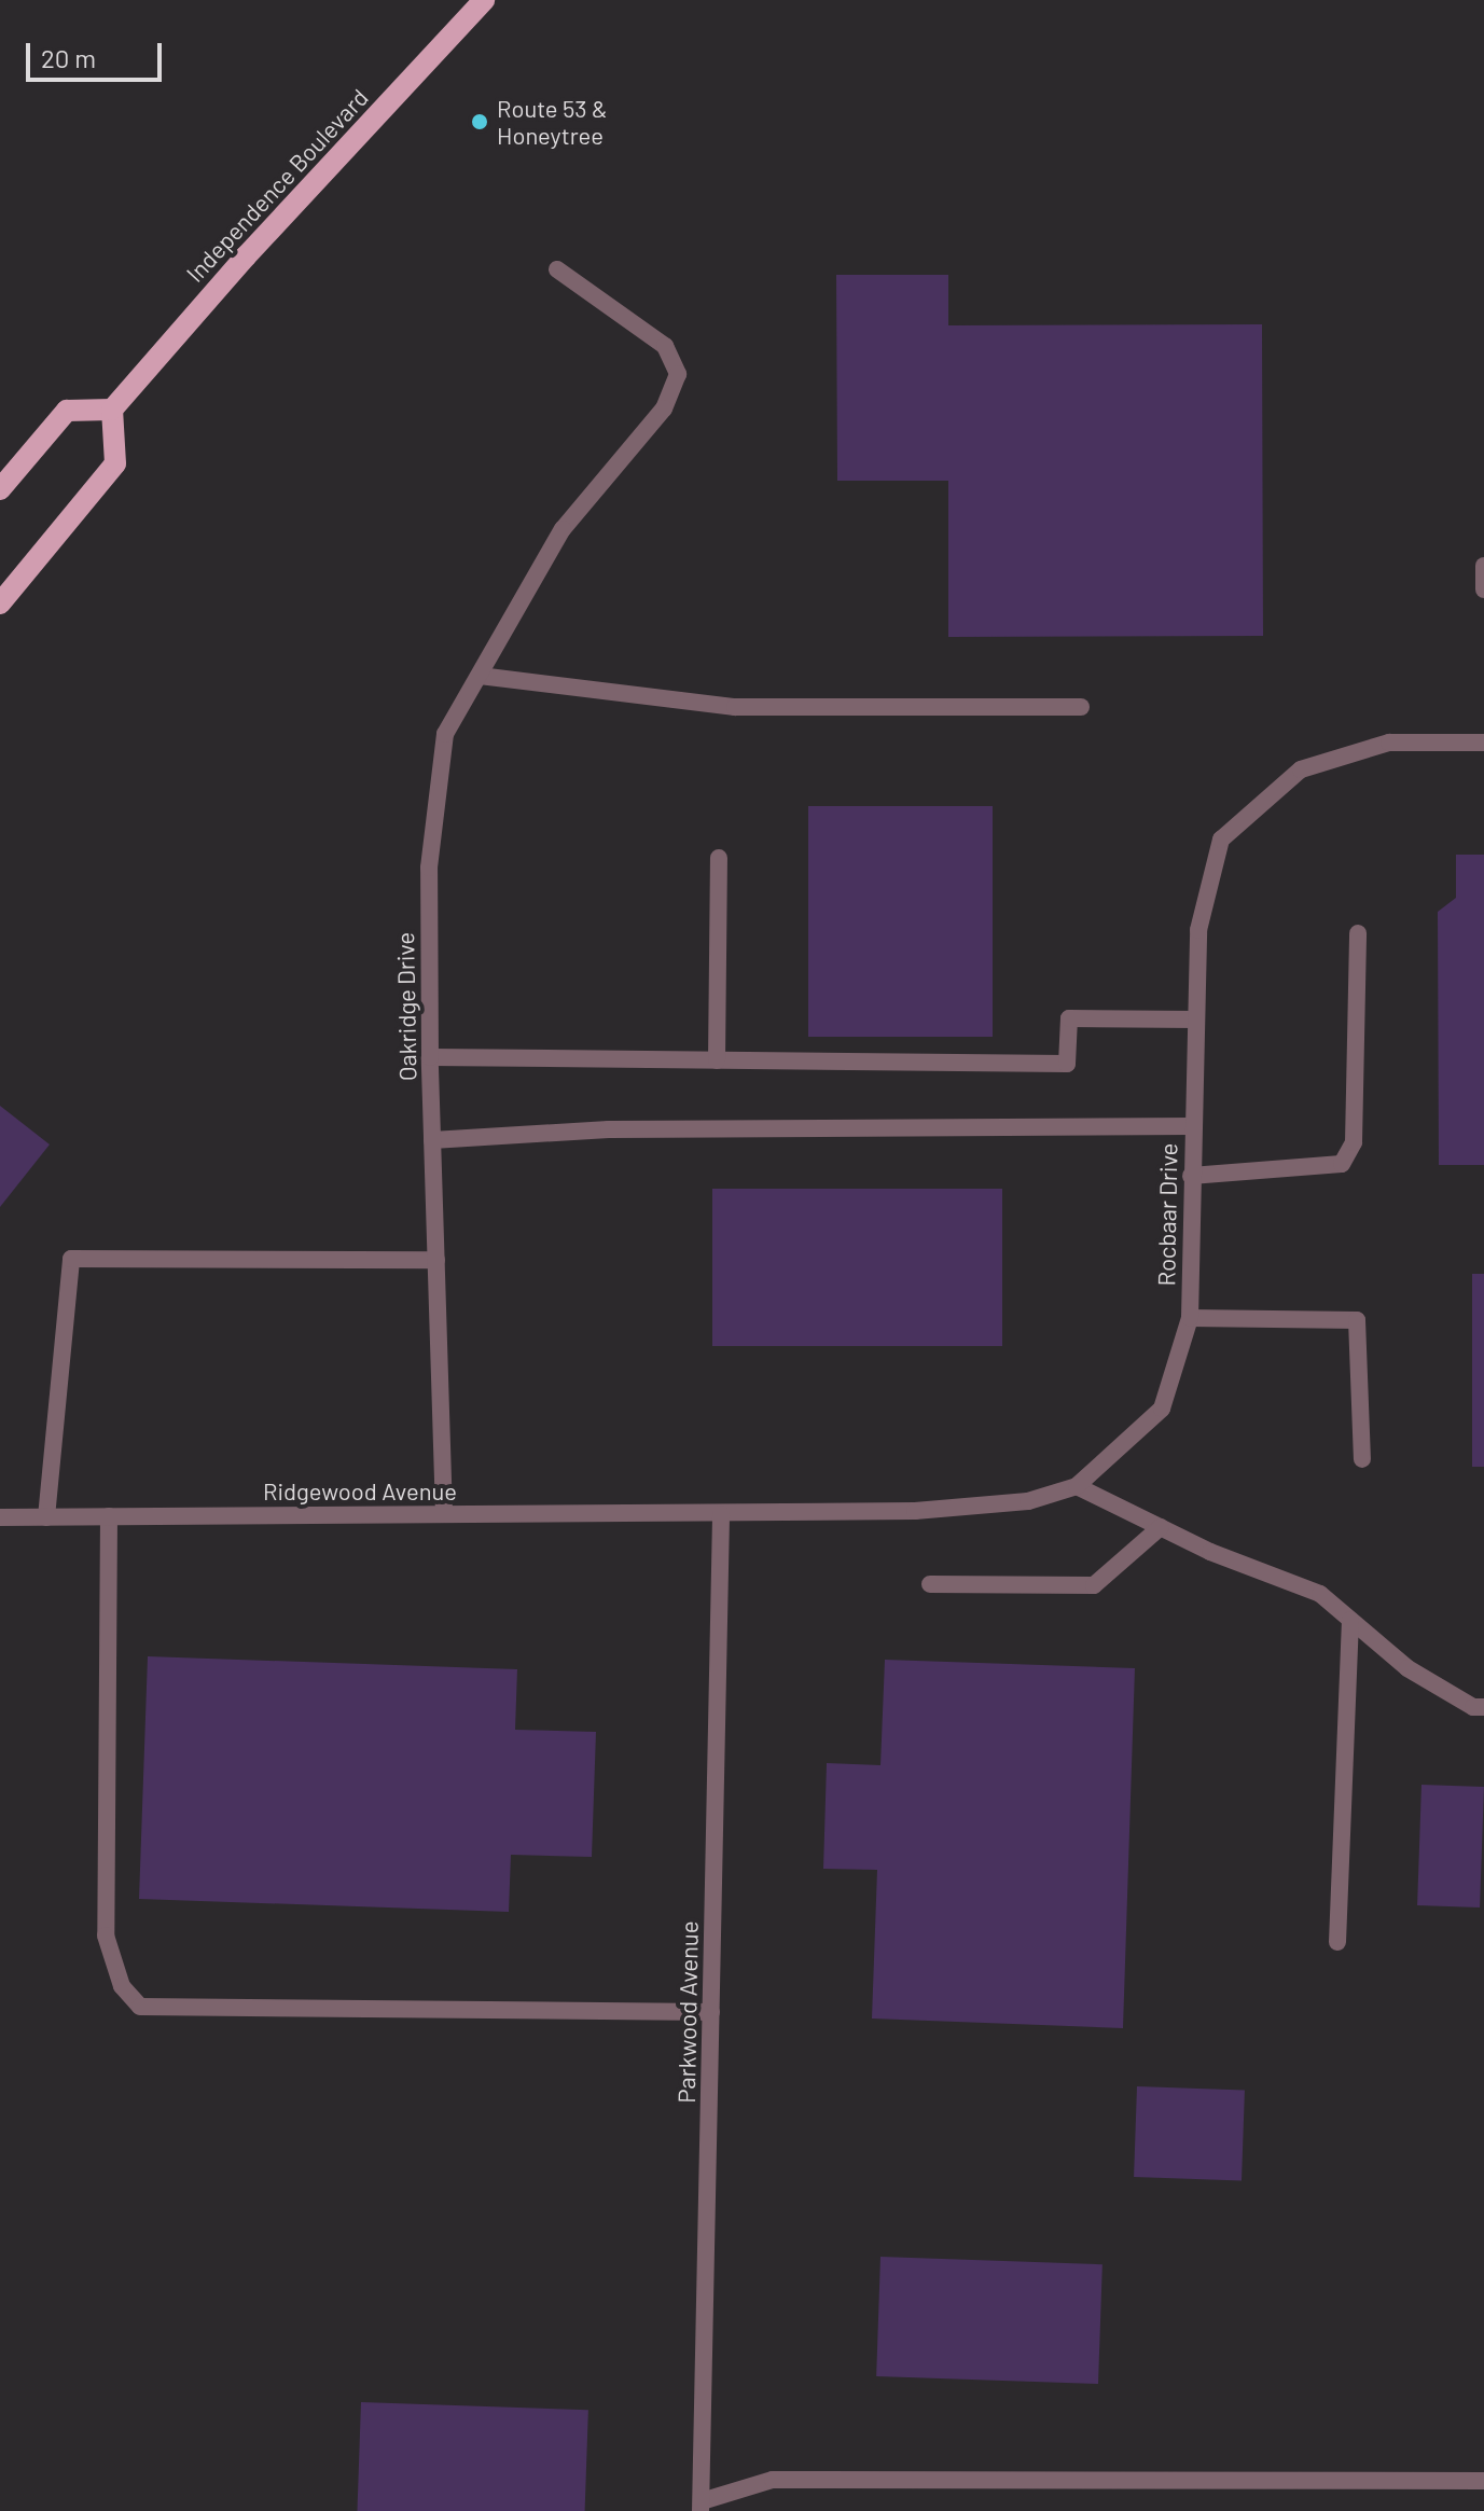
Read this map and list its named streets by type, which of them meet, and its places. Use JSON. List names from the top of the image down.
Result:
{
  "streets": {
    "main road": ["Independence Boulevard"],
    "street": [
      "Oakridge Drive",
      "Rocbaar Drive",
      "Ridgewood Avenue",
      "Parkwood Avenue"
    ]
  },
  "crossings": [
    ["Oakridge Drive", "Ridgewood Avenue"],
    ["Rocbaar Drive", "Ridgewood Avenue"],
    ["Rocbaar Drive", "Parkwood Avenue"],
    ["Ridgewood Avenue", "Parkwood Avenue"]
  ],
  "places": ["Route 53 & Honeytree"],
  "scale_bar": "20 m"
}
